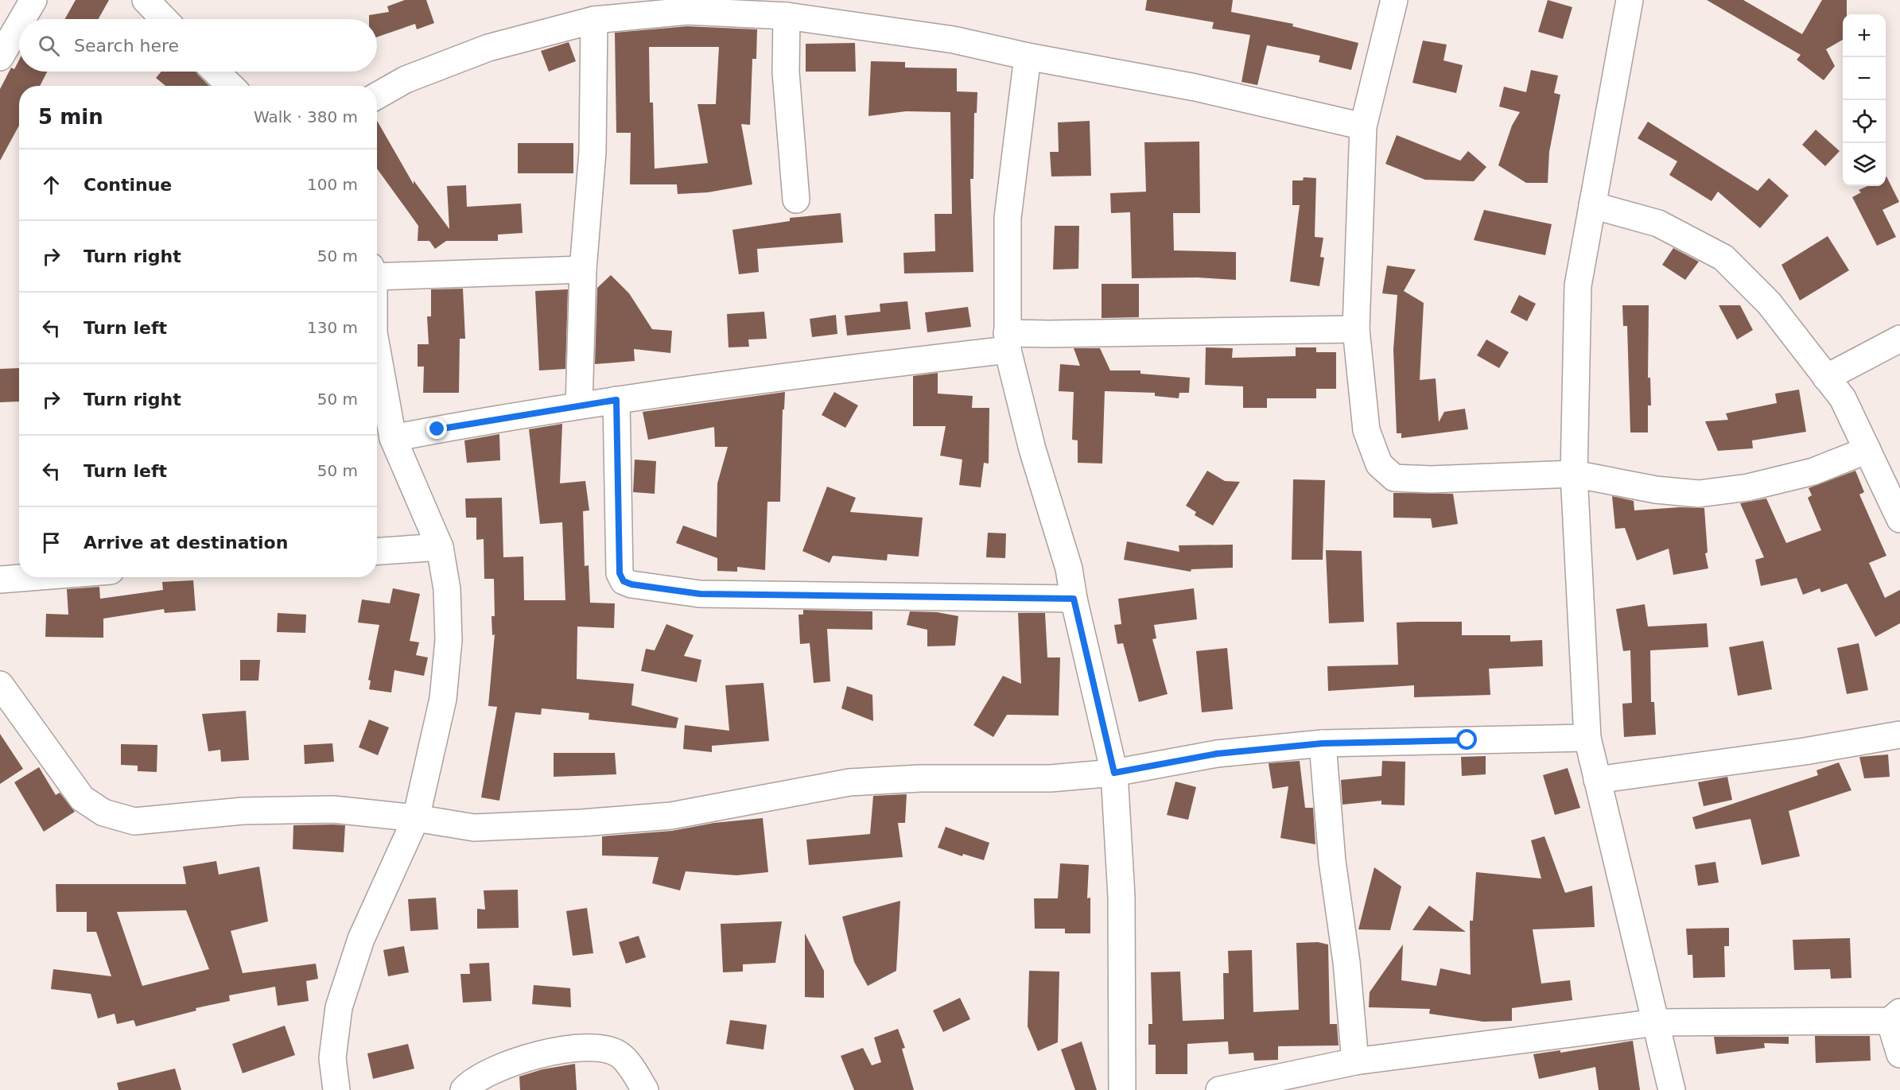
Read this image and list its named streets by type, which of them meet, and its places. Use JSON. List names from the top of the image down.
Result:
{
  "page": {
    "map_buttons": ["+", "−"],
    "search": "Search here",
    "heading": ["5 min", "Walk · 380 m"],
    "list": [
      ["Continue", "100 m"],
      ["Turn right", "50 m"],
      ["Turn left", "130 m"],
      ["Turn right", "50 m"],
      ["Turn left", "50 m"],
      "Arrive at destination"
    ]
  }
}
